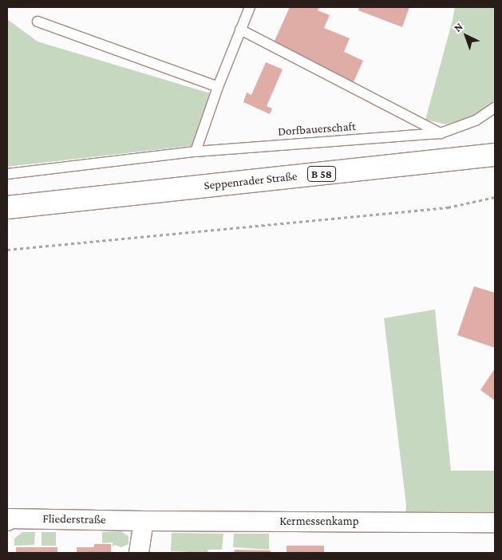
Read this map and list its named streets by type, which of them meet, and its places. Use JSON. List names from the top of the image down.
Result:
{
  "streets": {
    "main road": ["B 58", "Seppenrader Straße"],
    "street": ["Fliederstraße", "Kermessenkamp"],
    "lane": ["Dorfbauerschaft"]
  },
  "crossings": [
    ["Fliederstraße", "Kermessenkamp"]
  ],
  "north": "top left"
}
